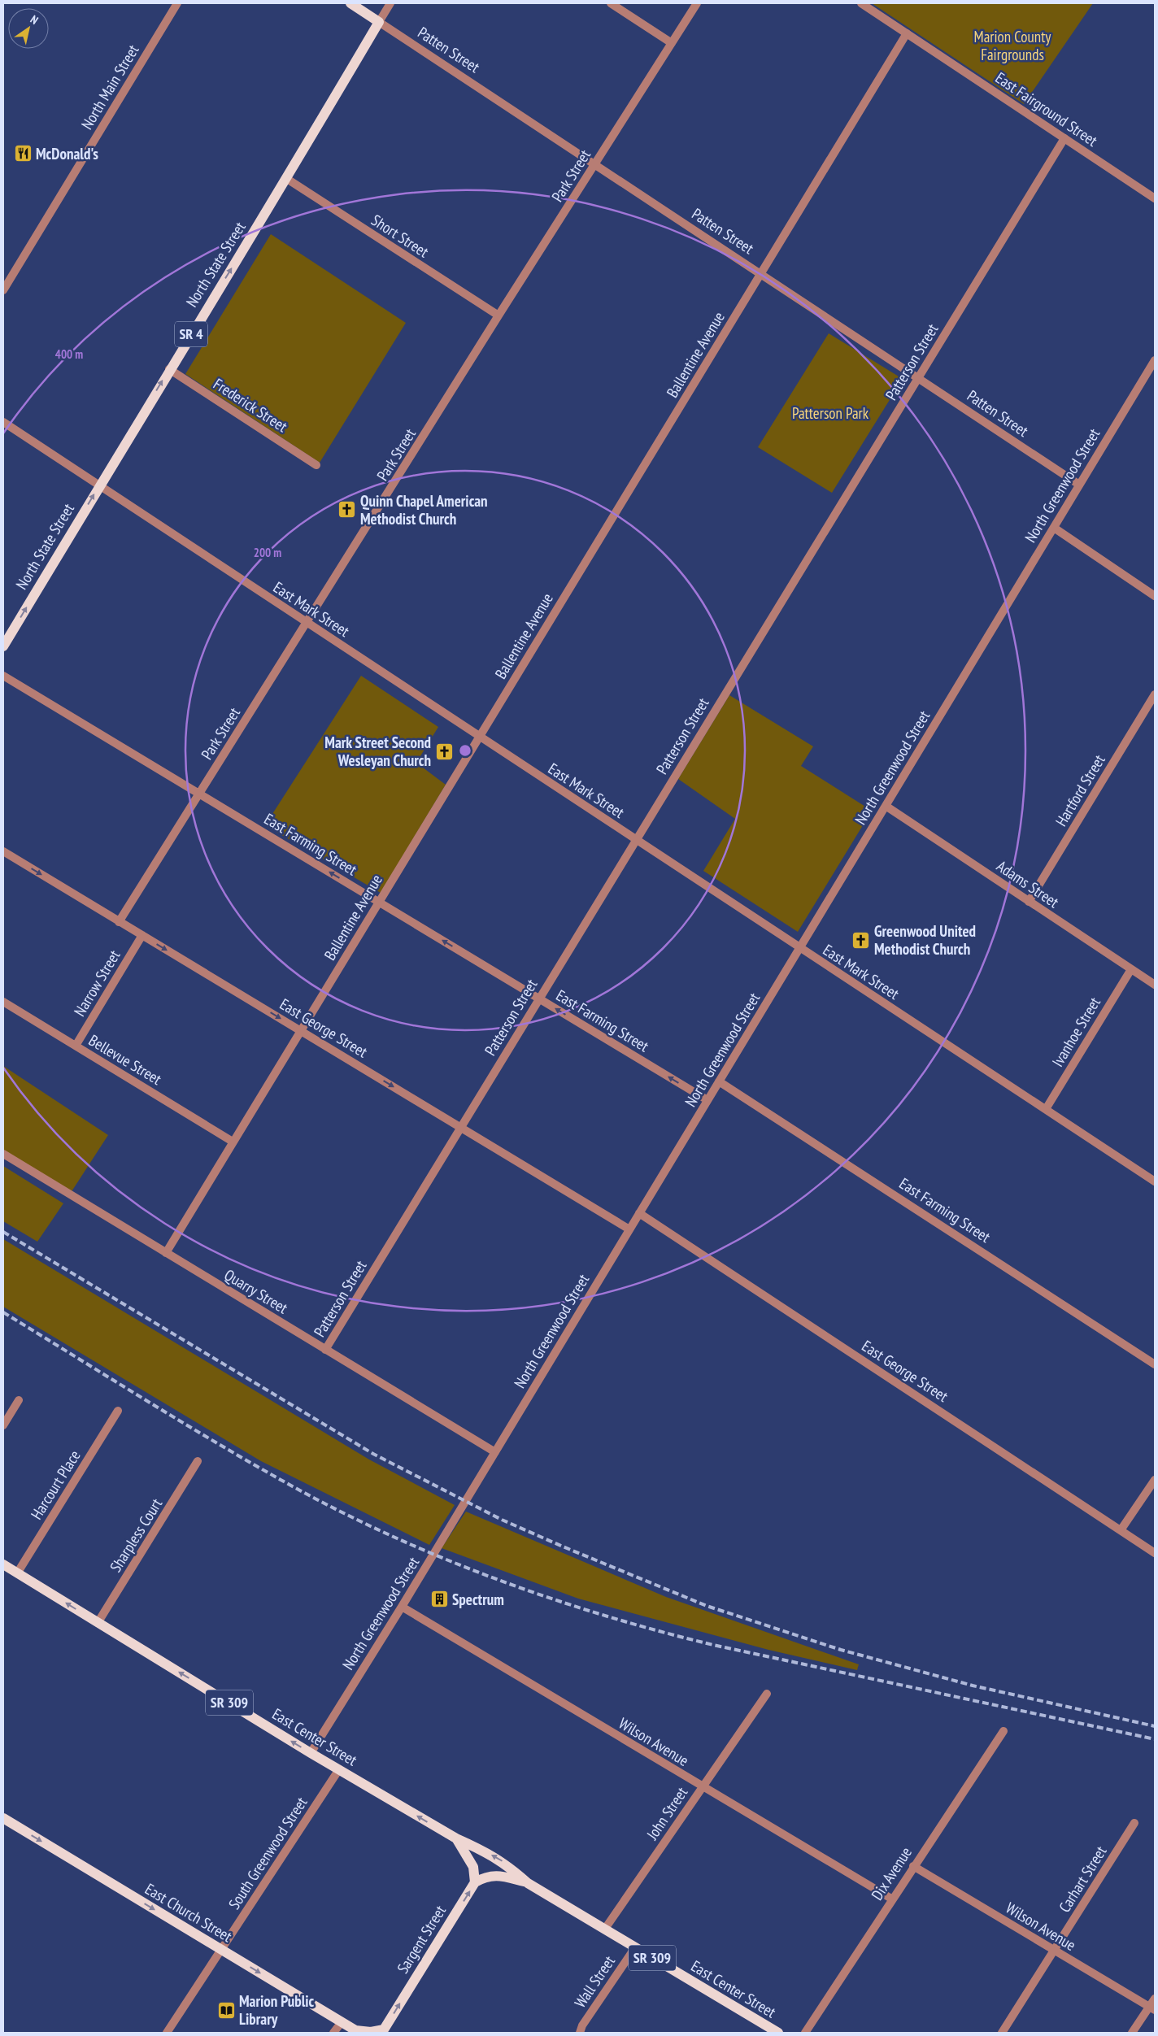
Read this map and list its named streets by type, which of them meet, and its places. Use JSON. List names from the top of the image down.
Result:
{
  "streets": {
    "main road": [
      "Patten Street",
      "North State Street",
      "SR 4",
      "SR 309",
      "East Center Street",
      "East Church Street",
      "Sargent Street"
    ],
    "street": [
      "North Main Street",
      "East Fairground Street",
      "Park Street",
      "Short Street",
      "Ballentine Avenue",
      "Patterson Street",
      "Frederick Street",
      "North Greenwood Street",
      "East Mark Street",
      "Hartford Street",
      "East Farming Street",
      "Adams Street",
      "Narrow Street",
      "East George Street",
      "Ivanhoe Street",
      "Bellevue Street",
      "Quarry Street",
      "Harcourt Place",
      "Sharpless Court",
      "Wilson Avenue",
      "John Street",
      "South Greenwood Street",
      "Dix Avenue",
      "Carhart Street",
      "Wall Street"
    ]
  },
  "crossings": [
    ["Patten Street", "Park Street"],
    ["Patten Street", "North State Street"],
    ["Patten Street", "Ballentine Avenue"],
    ["Patten Street", "Patterson Street"],
    ["Patten Street", "North Greenwood Street"],
    ["East Fairground Street", "Ballentine Avenue"],
    ["East Fairground Street", "Patterson Street"],
    ["Park Street", "Short Street"],
    ["Park Street", "East Mark Street"],
    ["Park Street", "East Farming Street"],
    ["Park Street", "East George Street"],
    ["Short Street", "North State Street"],
    ["North State Street", "Frederick Street"],
    ["North State Street", "East Mark Street"],
    ["Ballentine Avenue", "East Mark Street"],
    ["Ballentine Avenue", "East Farming Street"],
    ["Ballentine Avenue", "East George Street"],
    ["Ballentine Avenue", "Bellevue Street"],
    ["Ballentine Avenue", "Quarry Street"],
    ["Patterson Street", "East Mark Street"],
    ["Patterson Street", "East Farming Street"],
    ["Patterson Street", "East George Street"],
    ["Patterson Street", "Quarry Street"],
    ["North Greenwood Street", "East Mark Street"],
    ["North Greenwood Street", "East Farming Street"],
    ["North Greenwood Street", "Adams Street"],
    ["North Greenwood Street", "East George Street"],
    ["North Greenwood Street", "Quarry Street"],
    ["North Greenwood Street", "East Center Street"],
    ["North Greenwood Street", "Wilson Avenue"],
    ["East Mark Street", "Ivanhoe Street"],
    ["Hartford Street", "Adams Street"],
    ["Adams Street", "Ivanhoe Street"],
    ["Narrow Street", "East George Street"],
    ["Narrow Street", "Bellevue Street"],
    ["Harcourt Place", "East Center Street"],
    ["Sharpless Court", "East Center Street"],
    ["SR 309", "East Center Street"],
    ["SR 309", "Sargent Street"],
    ["East Center Street", "John Street"],
    ["East Center Street", "South Greenwood Street"],
    ["East Center Street", "Sargent Street"],
    ["East Center Street", "Wall Street"],
    ["Wilson Avenue", "John Street"],
    ["Wilson Avenue", "Dix Avenue"],
    ["Wilson Avenue", "Carhart Street"],
    ["South Greenwood Street", "East Church Street"],
    ["East Church Street", "Sargent Street"]
  ],
  "one_way": [
    "North State Street",
    "East Farming Street",
    "East George Street",
    "East Center Street",
    "East Church Street",
    "Sargent Street"
  ],
  "parks": ["Marion County Fairgrounds", "Patterson Park"],
  "places": {
    "restaurant": ["McDonald's"],
    "church": ["Quinn Chapel American Methodist Church", "Mark Street Second Wesleyan Church", "Greenwood United Methodist Church"],
    "building": ["Spectrum"],
    "library": ["Marion Public Library"]
  },
  "north": "top right",
  "rings": ["400 m", "200 m"]
}
